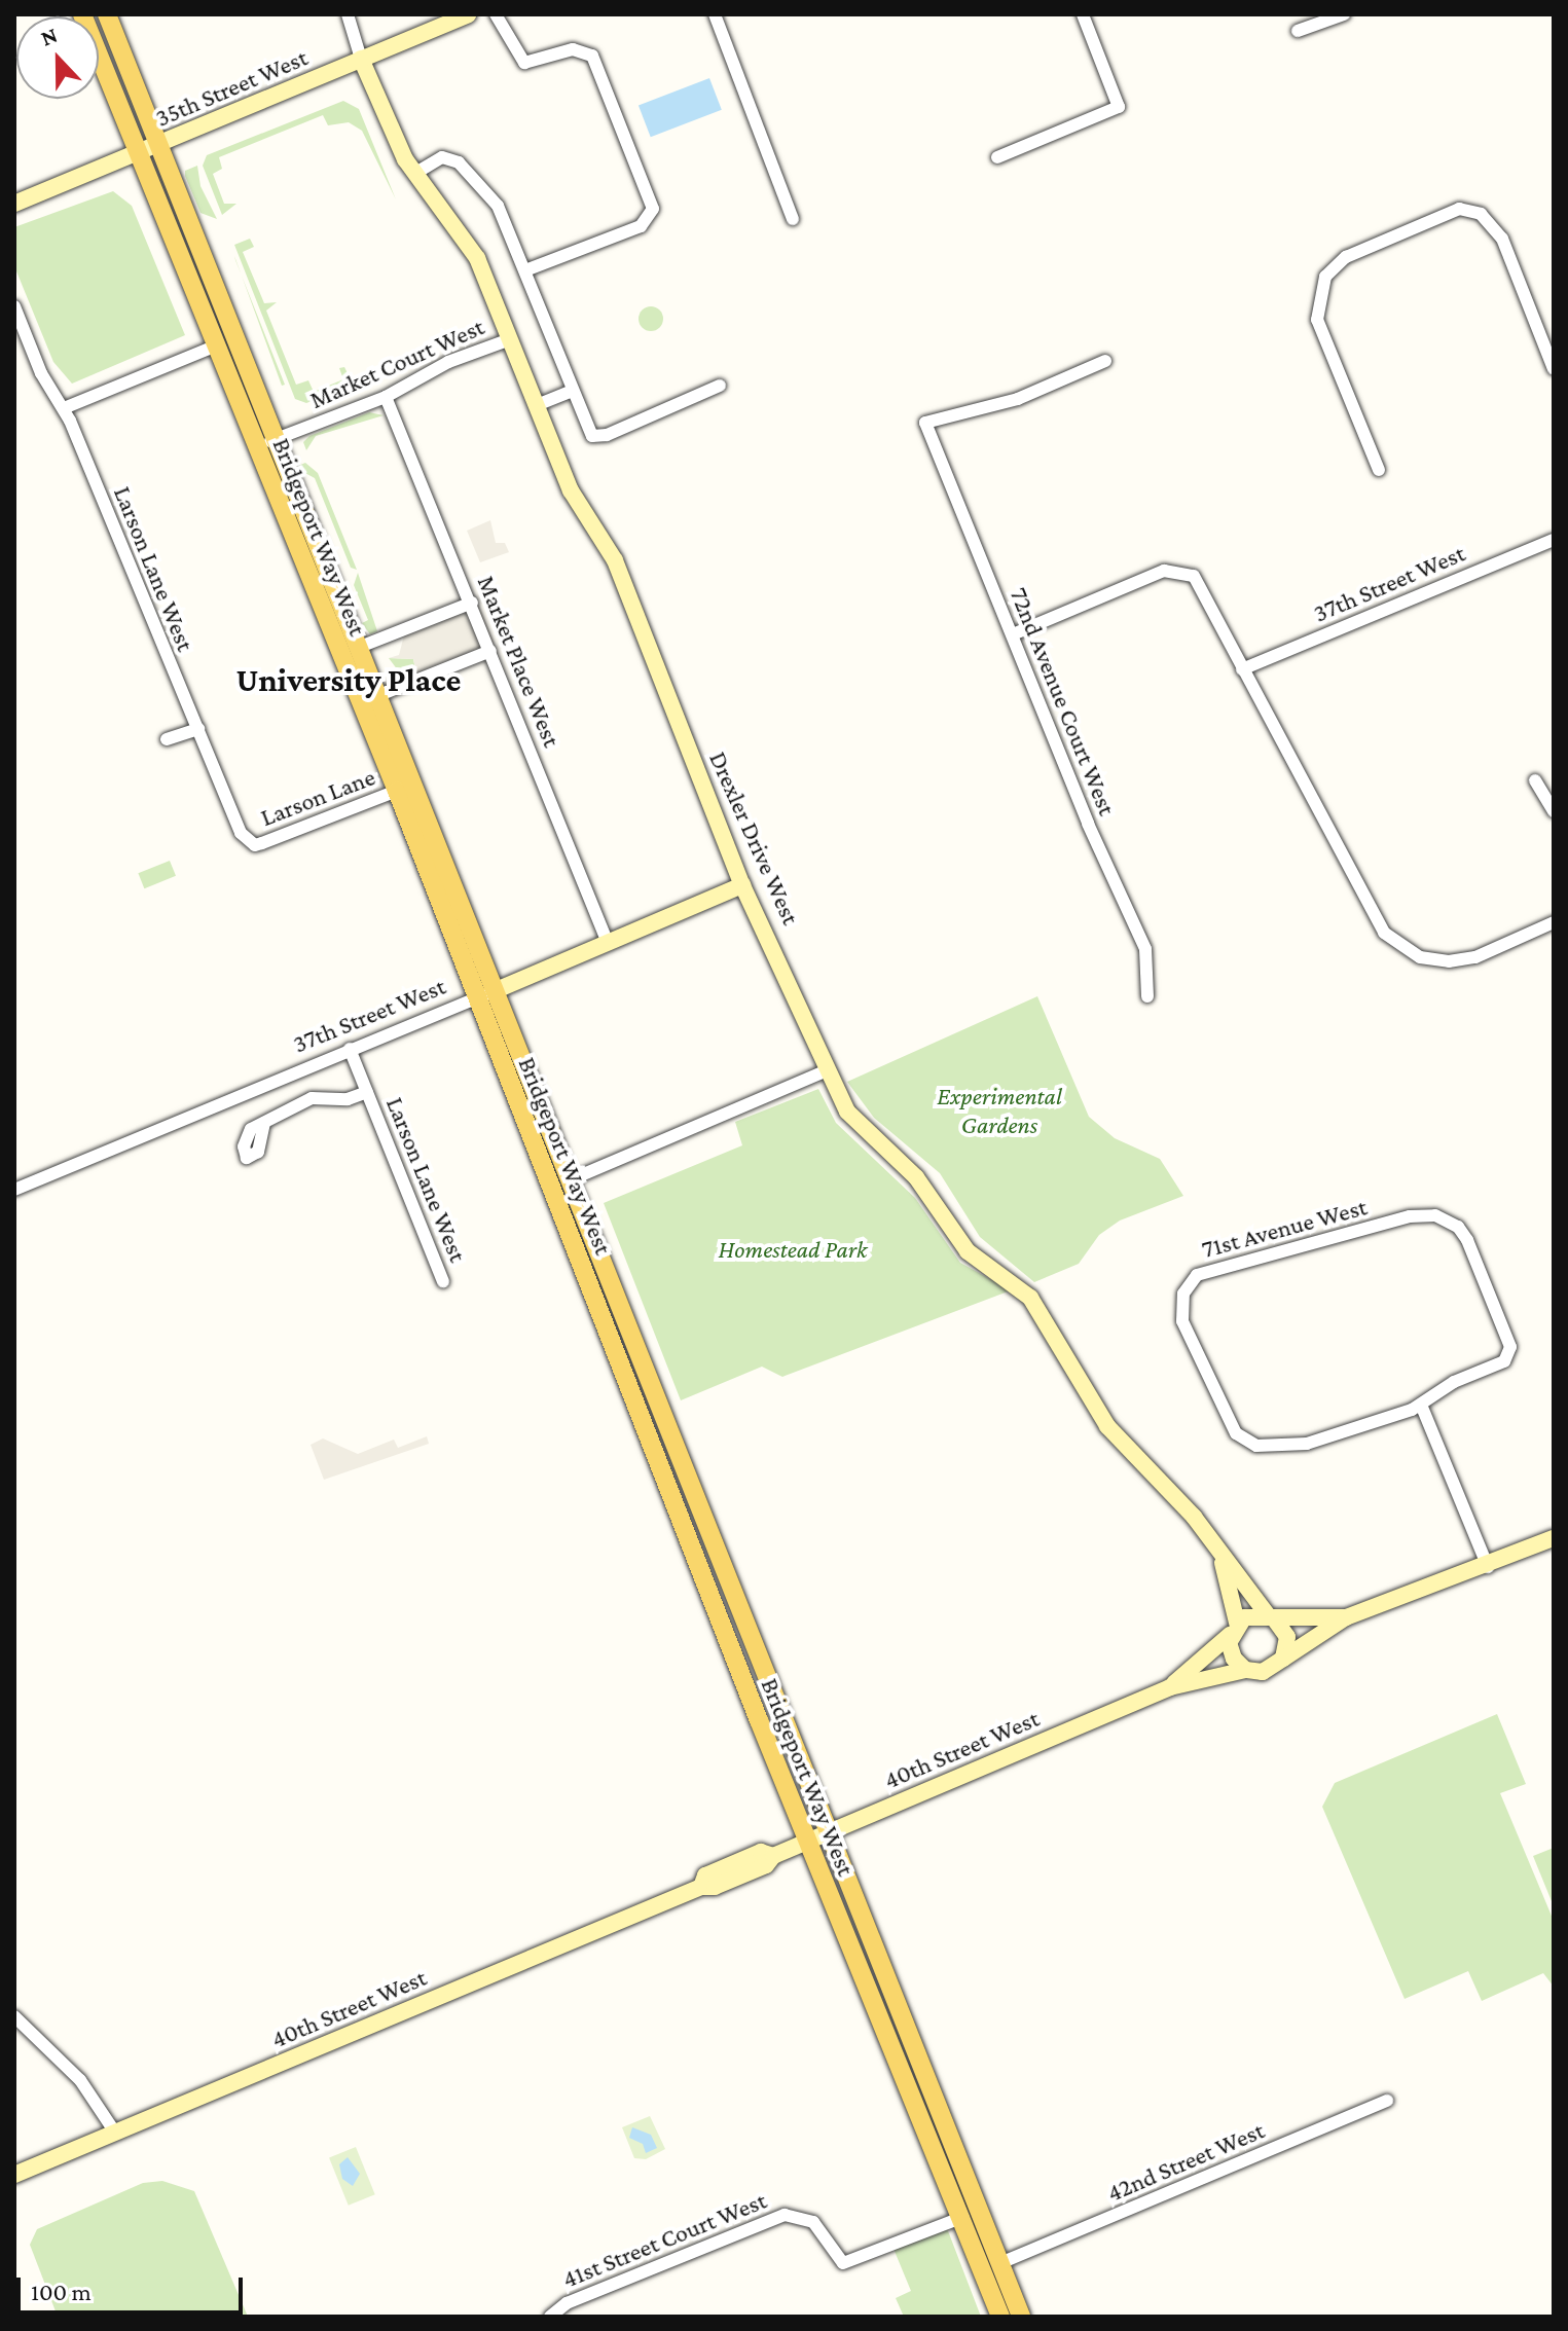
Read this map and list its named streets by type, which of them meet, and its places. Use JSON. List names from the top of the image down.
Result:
{
  "streets": {
    "main road": ["Bridgeport Way West"],
    "street": [
      "35th Street West",
      "Market Court West",
      "Larson Lane West",
      "37th Street West",
      "Market Place West",
      "72nd Avenue Court West",
      "Larson Lane",
      "Drexler Drive West",
      "71st Avenue West",
      "40th Street West",
      "42nd Street West",
      "41st Street Court West"
    ]
  },
  "crossings": [
    ["35th Street West", "Bridgeport Way West"],
    ["35th Street West", "Drexler Drive West"],
    ["Market Court West", "Bridgeport Way West"],
    ["Market Court West", "Market Place West"],
    ["Market Court West", "Drexler Drive West"],
    ["Bridgeport Way West", "37th Street West"],
    ["Bridgeport Way West", "Larson Lane"],
    ["Bridgeport Way West", "40th Street West"],
    ["Bridgeport Way West", "42nd Street West"],
    ["Bridgeport Way West", "41st Street Court West"],
    ["Larson Lane West", "37th Street West"],
    ["Larson Lane West", "Larson Lane"],
    ["37th Street West", "Market Place West"],
    ["37th Street West", "Drexler Drive West"],
    ["Drexler Drive West", "40th Street West"]
  ],
  "districts": ["University Place"],
  "parks": ["Experimental Gardens", "Homestead Park"],
  "scale_bar": "100 m",
  "north": "top"
}
